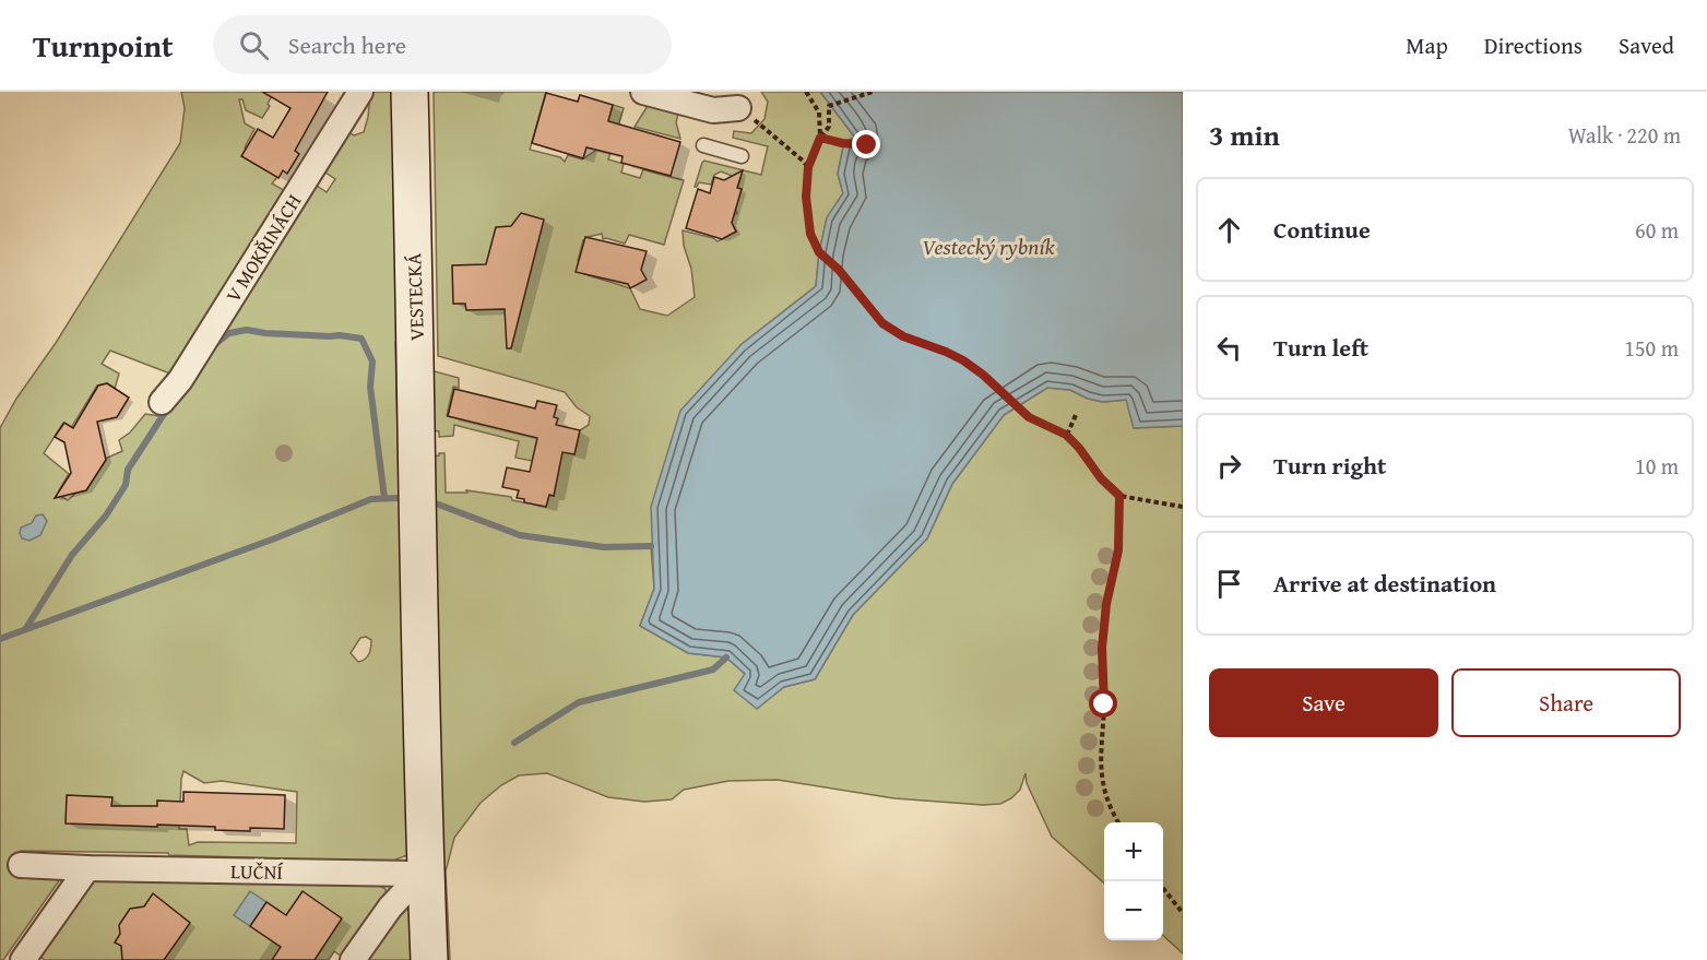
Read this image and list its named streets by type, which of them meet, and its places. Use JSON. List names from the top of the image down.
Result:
{
  "streets": {
    "street": ["V MOKŘINÁCH", "VESTECKÁ", "LUČNÍ"]
  },
  "crossings": [
    ["VESTECKÁ", "LUČNÍ"]
  ],
  "water": ["Vestecký rybník"],
  "page": {
    "header": "Turnpoint",
    "search": "Search here",
    "nav": ["Map", "Directions", "Saved"],
    "heading": ["3 min", "Walk · 220 m"],
    "list": [
      ["Continue", "60 m"],
      ["Turn left", "150 m"],
      ["Turn right", "10 m"],
      "Arrive at destination"
    ],
    "buttons": ["Save", "Share"],
    "map_buttons": ["+", "−"]
  }
}
